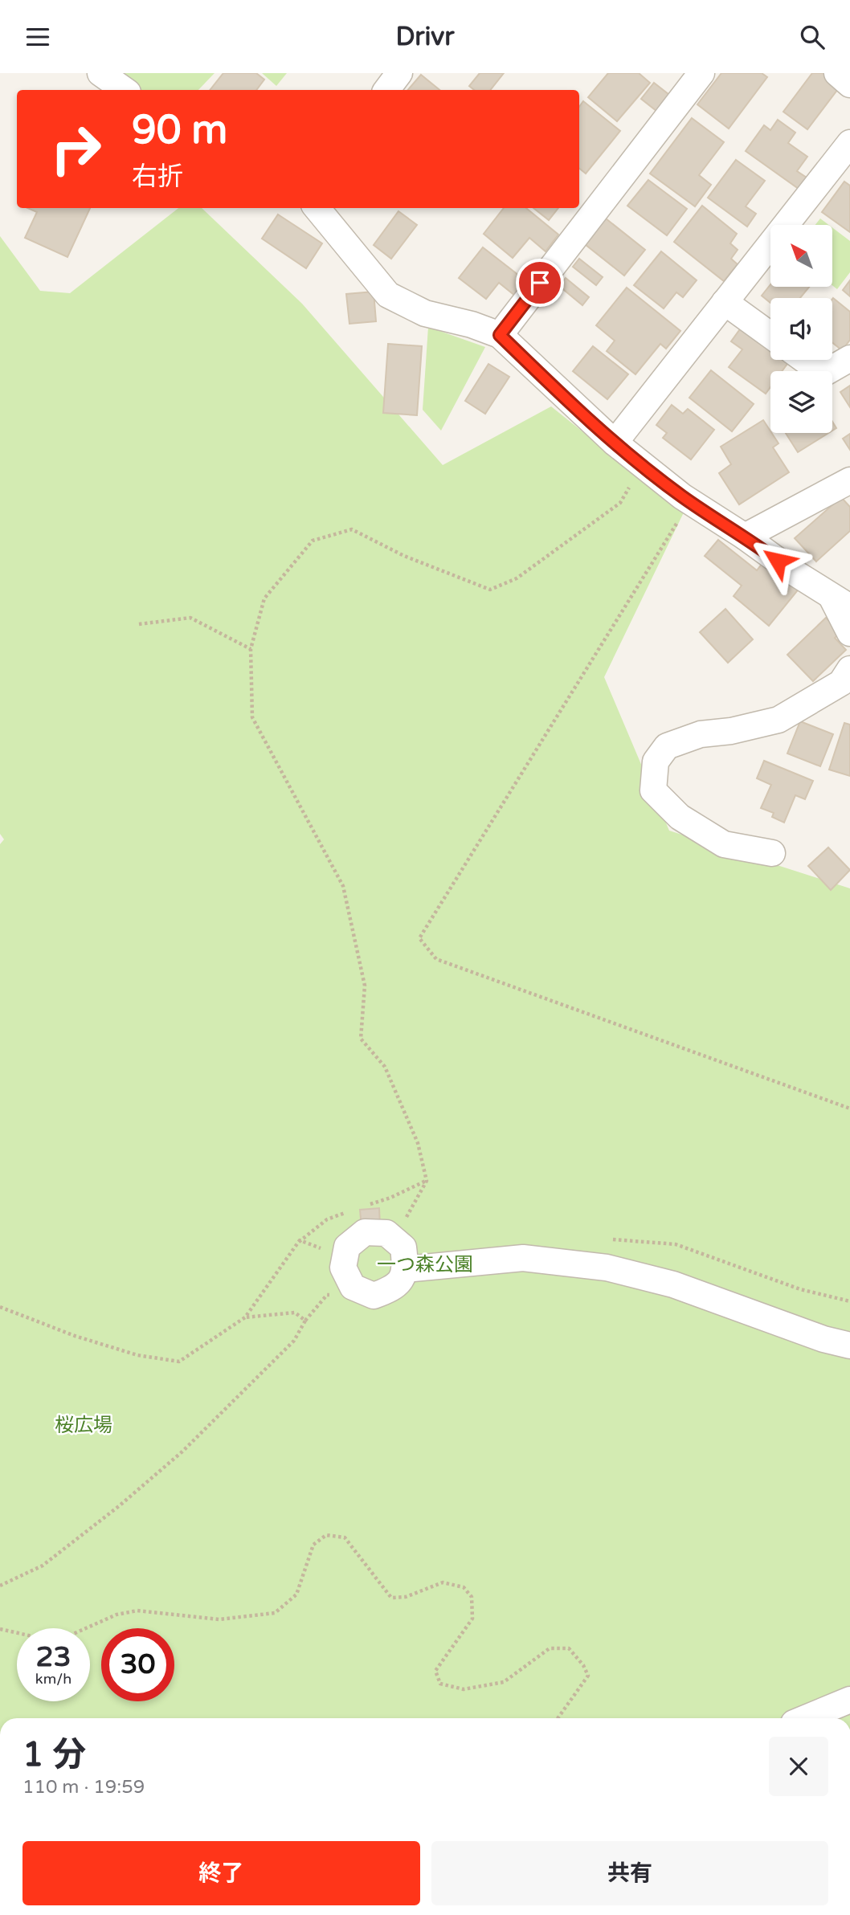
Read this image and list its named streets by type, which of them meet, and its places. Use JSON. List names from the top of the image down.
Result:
{
  "parks": ["一つ森公園", "桜広場"],
  "north": "top left",
  "page": {
    "header": "Drivr",
    "turn": ["90 m", "右折"],
    "speed": "23 km/h",
    "limit": "30",
    "heading": ["1 分", "110 m · 19:59"],
    "buttons": ["終了", "共有"]
  }
}
